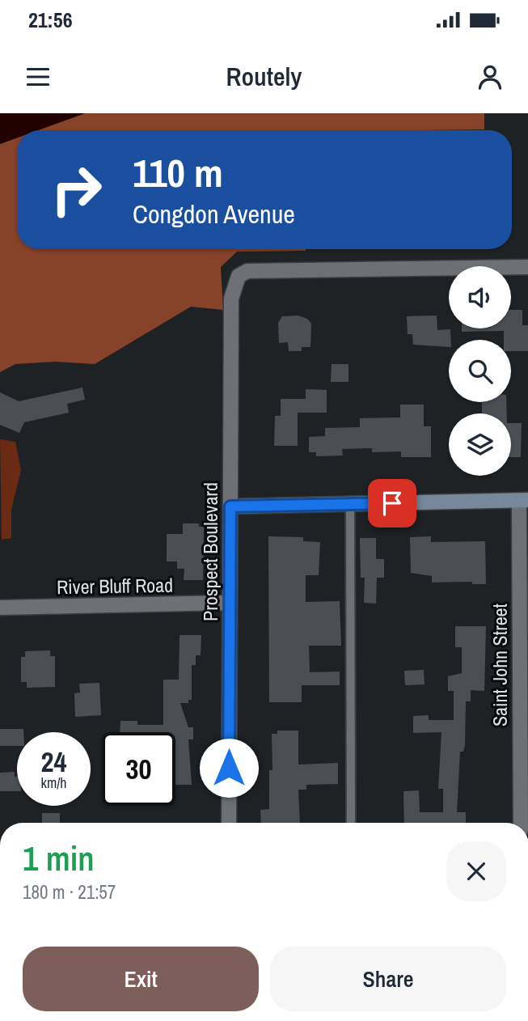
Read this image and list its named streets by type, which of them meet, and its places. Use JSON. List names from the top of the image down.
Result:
{
  "streets": {
    "street": ["Prospect Boulevard", "River Bluff Road", "Saint John Street"]
  },
  "crossings": [
    ["Prospect Boulevard", "River Bluff Road"]
  ],
  "page": {
    "status": "21:56",
    "header": "Routely",
    "turn": ["110 m", "Congdon Avenue"],
    "speed": "24 km/h",
    "limit": "30",
    "heading": ["1 min", "180 m · 21:57"],
    "buttons": ["Exit", "Share"]
  }
}
